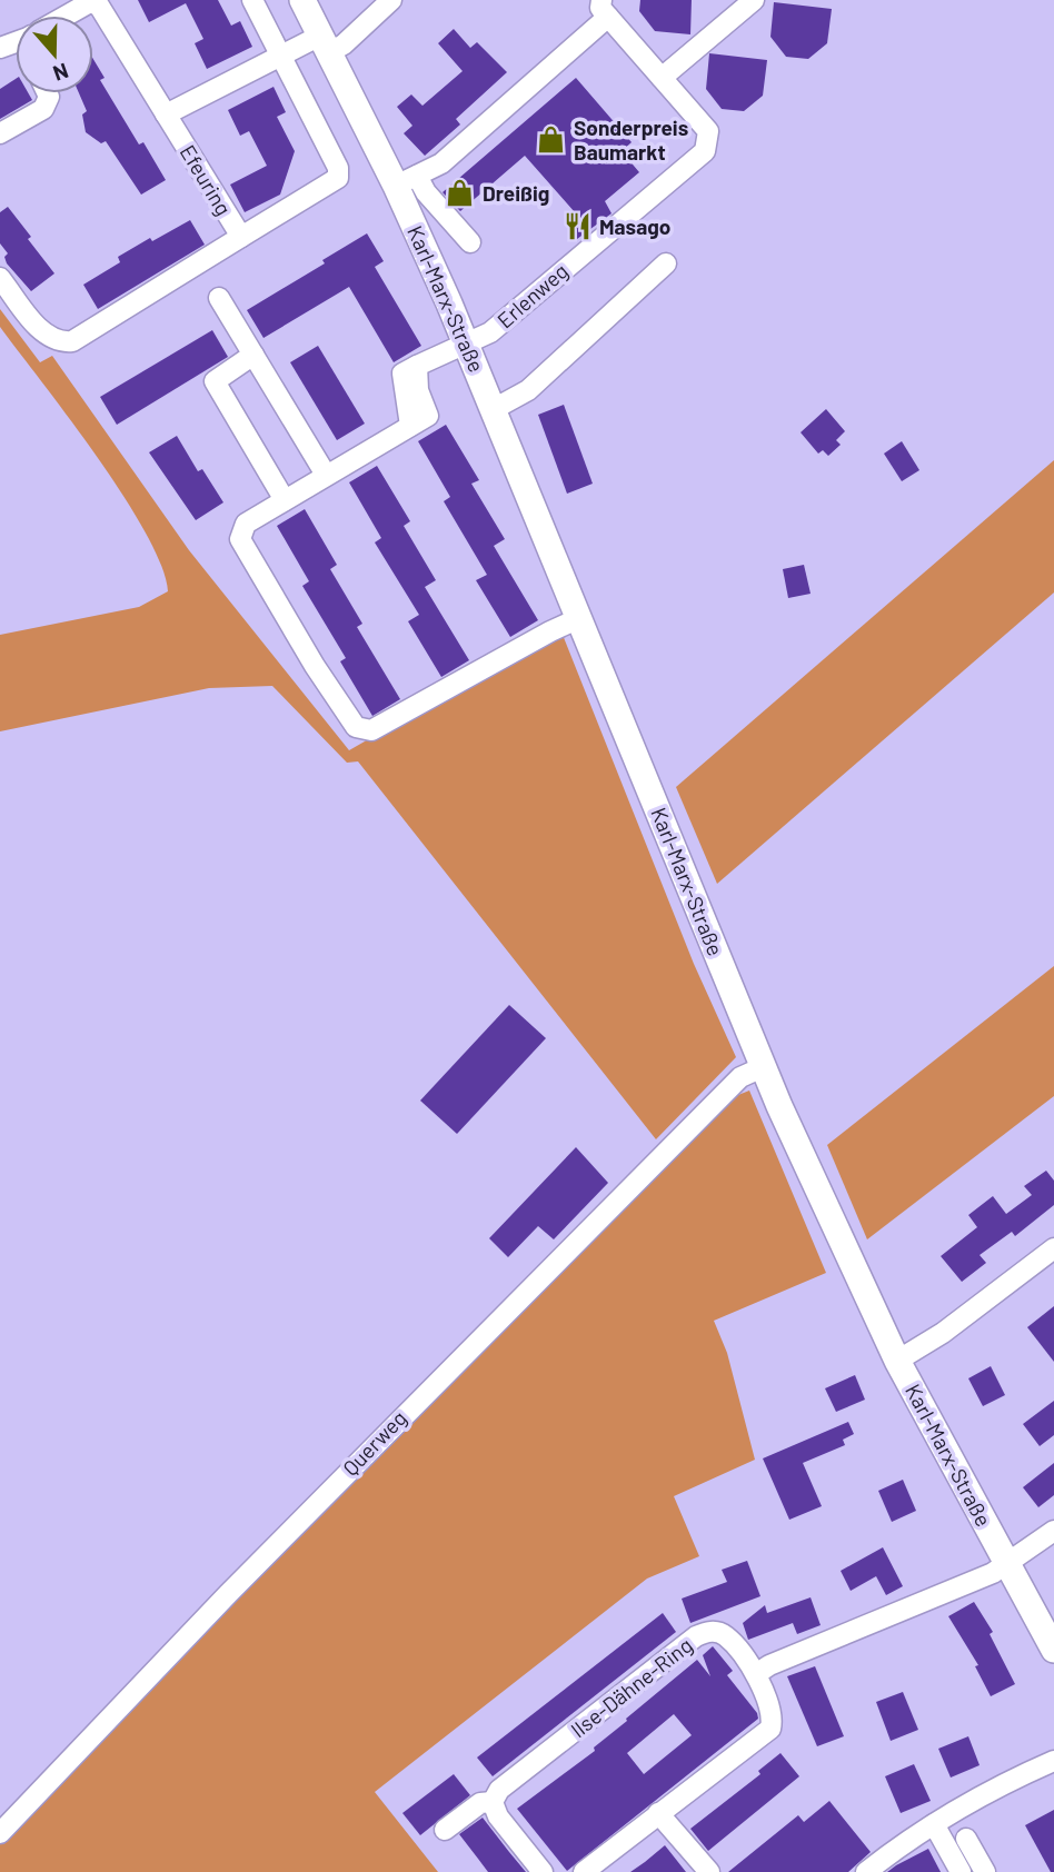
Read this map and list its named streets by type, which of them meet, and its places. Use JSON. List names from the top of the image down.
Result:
{
  "streets": {
    "main road": ["Karl-Marx-Straße"],
    "street": [
      "Efeuring",
      "Erlenweg",
      "Querweg",
      "Ilse-Dähne-Ring"
    ]
  },
  "crossings": [
    ["Erlenweg", "Karl-Marx-Straße"],
    ["Karl-Marx-Straße", "Querweg"]
  ],
  "places": {
    "shop": ["Sonderpreis Baumarkt", "Dreißig"],
    "restaurant": ["Masago"]
  },
  "north": "bottom"
}
